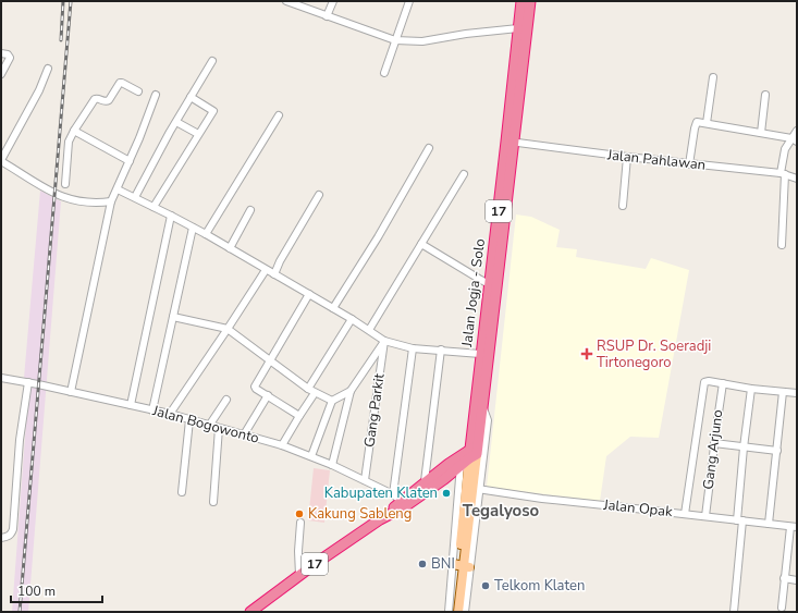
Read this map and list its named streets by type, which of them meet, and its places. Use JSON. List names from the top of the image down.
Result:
{
  "streets": {
    "highway": ["17", "Jalan Jogja - Solo"],
    "street": [
      "Jalan Pahlawan",
      "Gang Parkit",
      "Jalan Bogowonto",
      "Gang Arjuno",
      "Jalan Opak"
    ]
  },
  "crossings": [
    ["Jalan Pahlawan", "Jalan Jogja - Solo"],
    ["17", "Jalan Jogja - Solo"],
    ["17", "Jalan Bogowonto"],
    ["Gang Parkit", "Jalan Bogowonto"],
    ["Gang Arjuno", "Jalan Opak"]
  ],
  "districts": ["Tegalyoso"],
  "places": {
    "health": ["RSUP Dr. Soeradji Tirtonegoro"],
    "other": [
      "Kabupaten Klaten",
      "Kakung Sableng",
      "BNI",
      "Telkom Klaten"
    ]
  },
  "scale_bar": "100 m"
}
